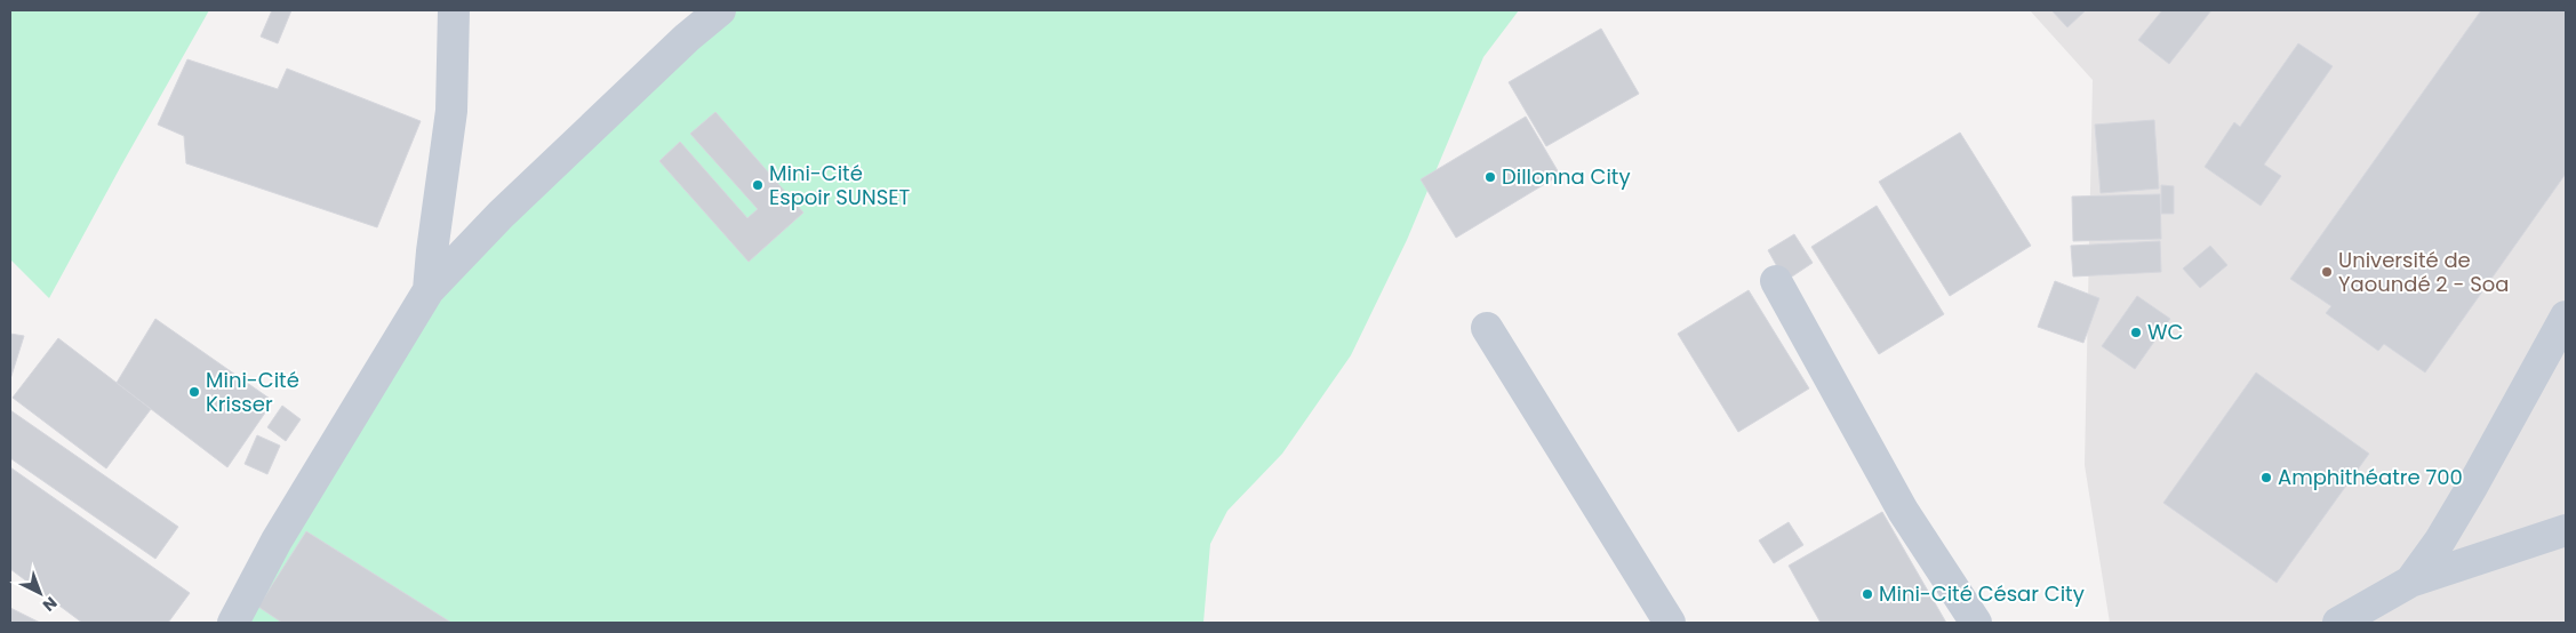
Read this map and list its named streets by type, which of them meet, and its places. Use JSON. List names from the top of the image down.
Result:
{
  "places": [
    "Dillonna City",
    "Mini-Cité Espoir SUNSET",
    "Université de Yaoundé 2 - Soa",
    "WC",
    "Mini-Cité Krisser",
    "Amphithéatre 700",
    "Mini-Cité César City"
  ],
  "north": "bottom right"
}
